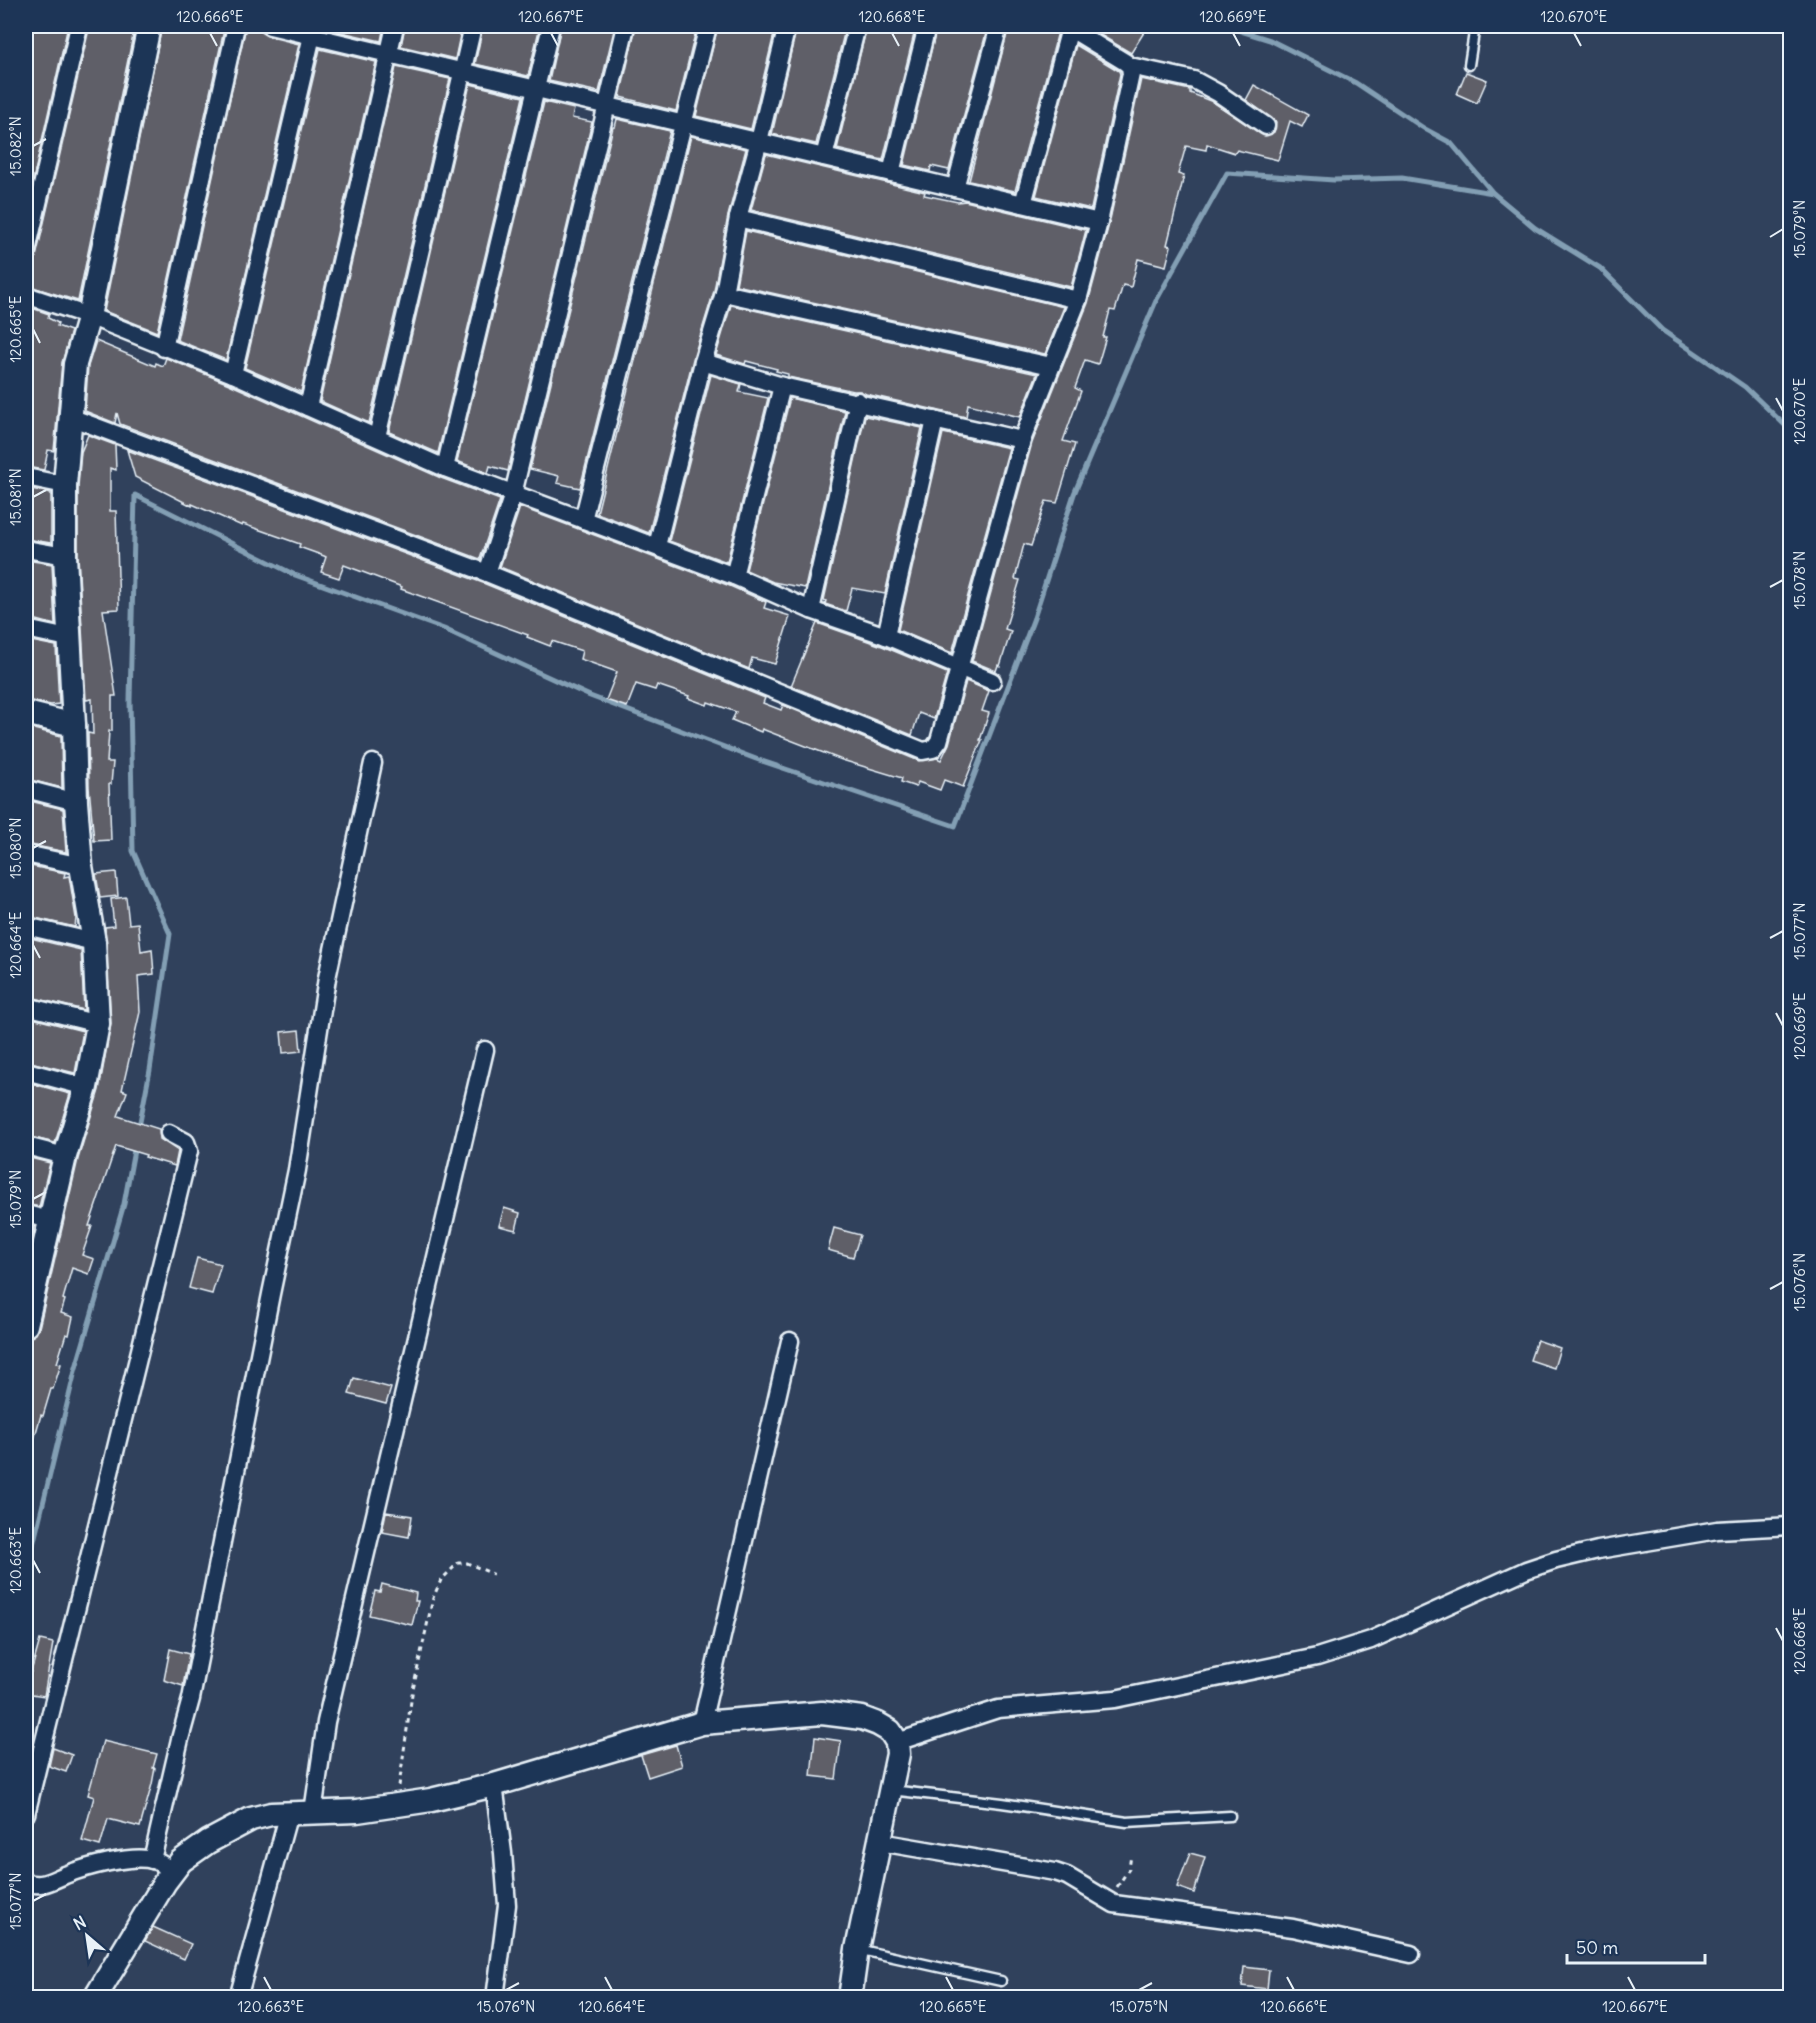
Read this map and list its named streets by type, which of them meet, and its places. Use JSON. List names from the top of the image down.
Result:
{
  "scale_bar": "50 m",
  "north": "top left",
  "coordinates": [
    "120.666°E",
    "120.667°E",
    "120.668°E",
    "120.669°E",
    "120.670°E",
    "15.082°N",
    "15.079°N",
    "120.665°E",
    "15.081°N",
    "15.078°N",
    "15.080°N",
    "15.077°N",
    "120.664°E",
    "15.076°N",
    "120.663°E",
    "15.075°N"
  ]
}
